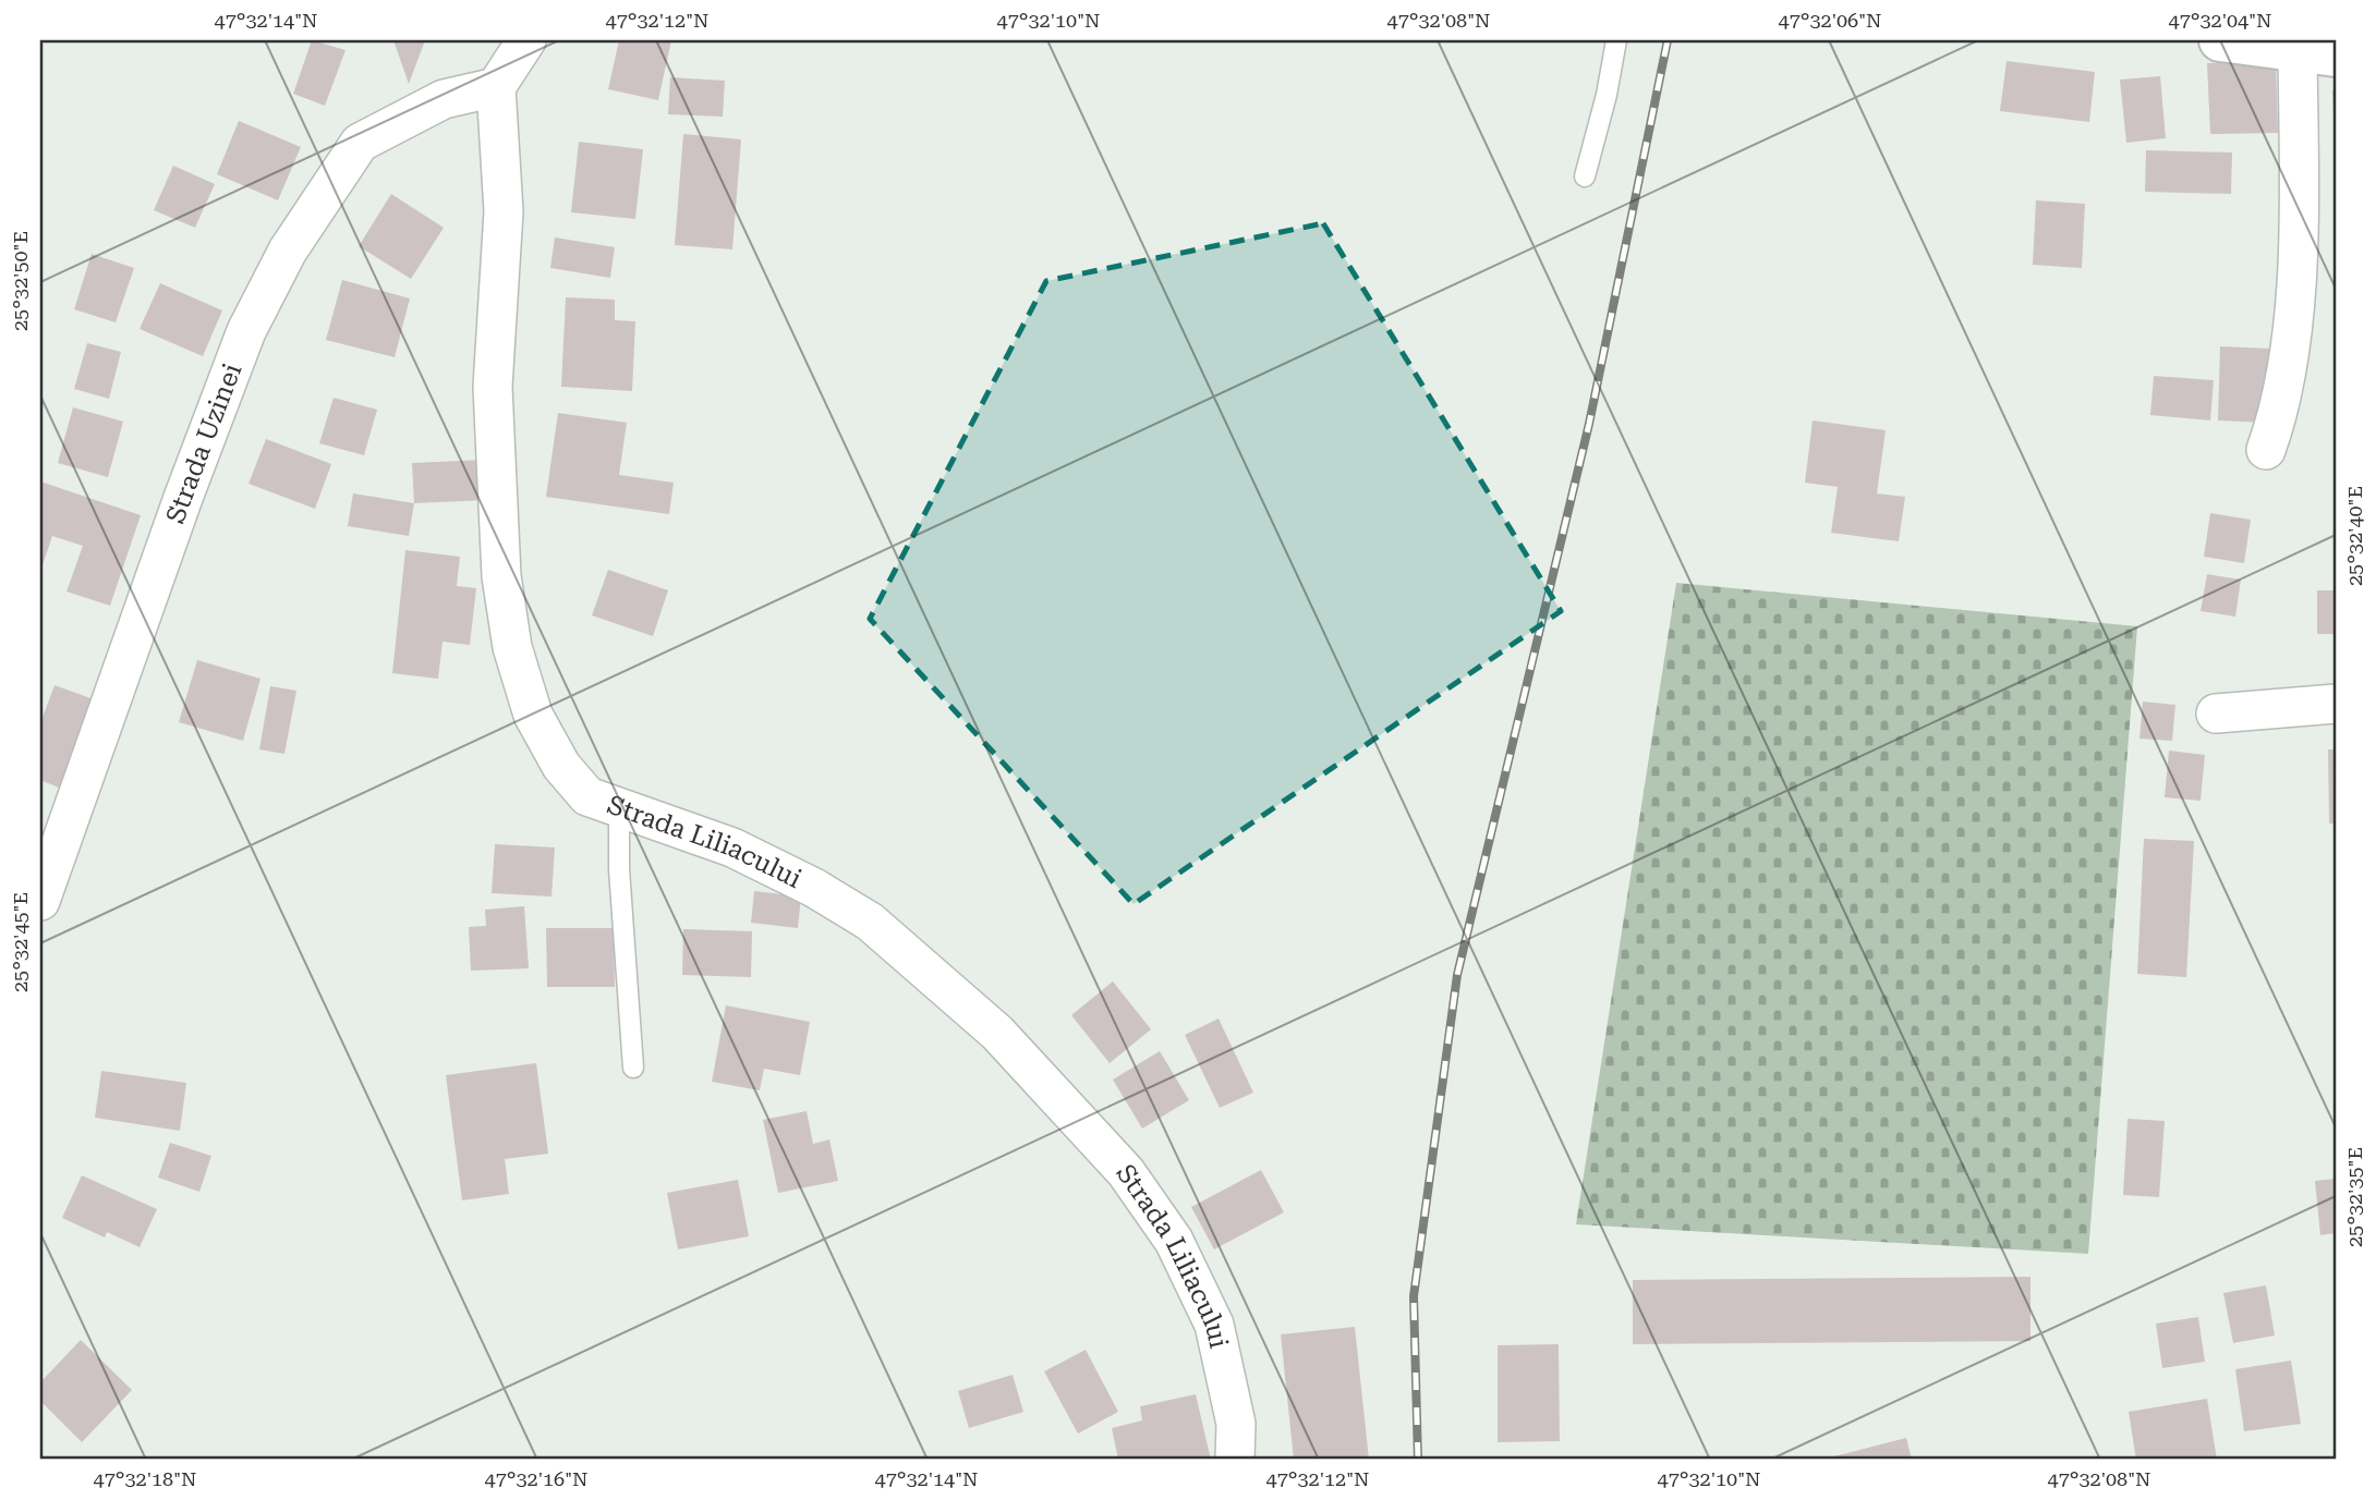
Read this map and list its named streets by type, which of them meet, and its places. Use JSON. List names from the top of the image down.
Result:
{
  "streets": {
    "street": ["Strada Uzinei", "Strada Liliacului"]
  },
  "crossings": [
    ["Strada Uzinei", "Strada Liliacului"]
  ],
  "coordinates": [
    "47°32'14\"N",
    "47°32'12\"N",
    "47°32'10\"N",
    "47°32'08\"N",
    "47°32'06\"N",
    "47°32'04\"N",
    "25°32'50\"E",
    "25°32'40\"E",
    "25°32'45\"E",
    "25°32'35\"E",
    "47°32'18\"N",
    "47°32'16\"N"
  ]
}
